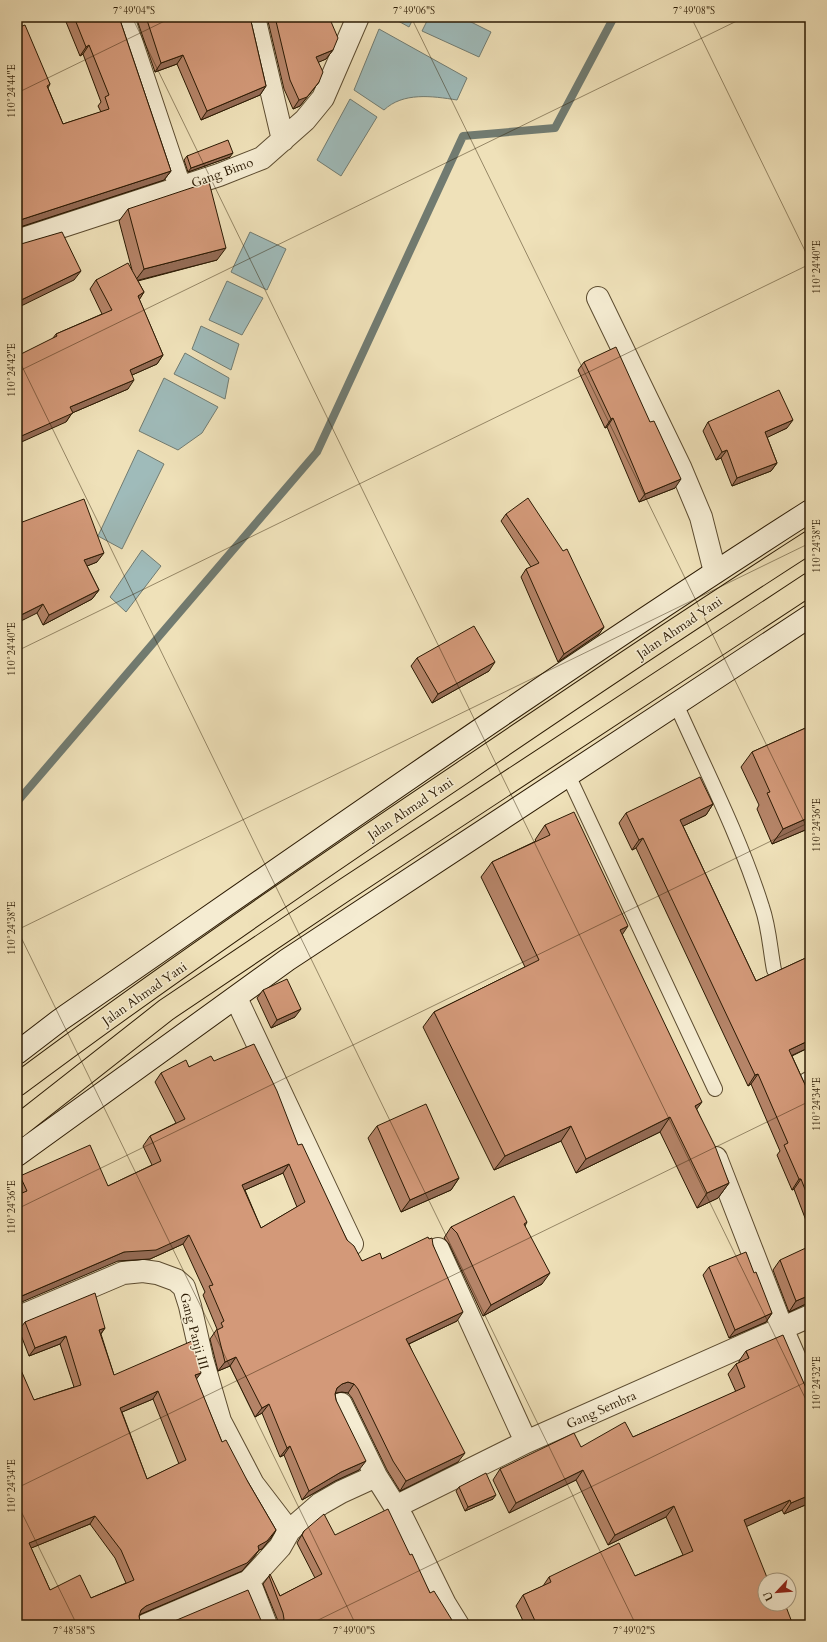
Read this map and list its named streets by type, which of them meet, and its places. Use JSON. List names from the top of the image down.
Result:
{
  "streets": {
    "highway": ["Jalan Ahmad Yani"],
    "street": ["Gang Bimo", "Gang Panji III", "Gang Sembra"]
  },
  "north": "bottom left",
  "coordinates": [
    "7°49'04\"S",
    "7°49'06\"S",
    "7°49'08\"S",
    "110°24'44\"E",
    "110°24'40\"E",
    "110°24'42\"E",
    "110°24'38\"E",
    "110°24'36\"E",
    "110°24'34\"E",
    "110°24'32\"E",
    "7°48'58\"S",
    "7°49'00\"S",
    "7°49'02\"S"
  ]
}
